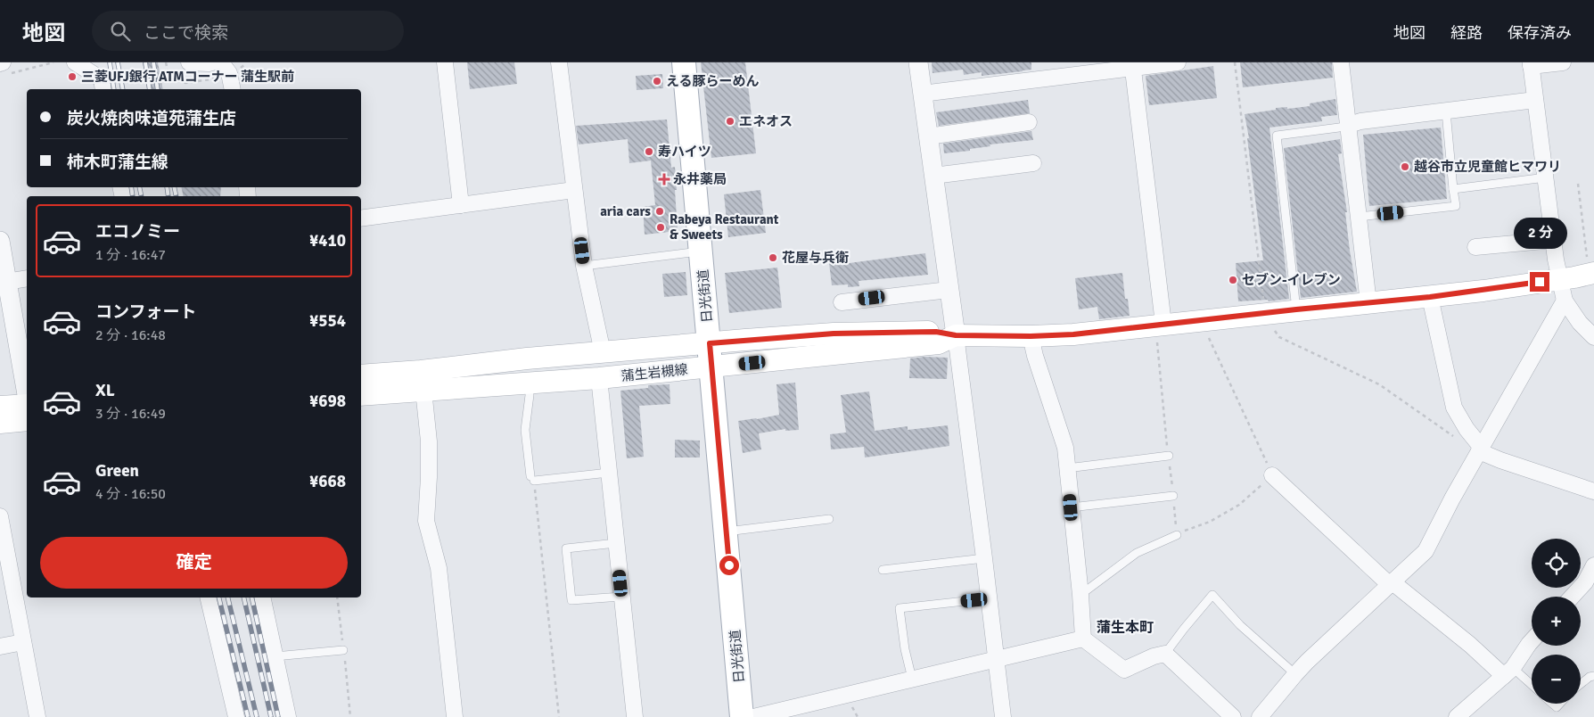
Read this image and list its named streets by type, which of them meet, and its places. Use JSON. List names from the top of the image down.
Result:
{
  "streets": {
    "main road": ["日光街道", "蒲生岩槻線"]
  },
  "crossings": [
    ["日光街道", "蒲生岩槻線"]
  ],
  "districts": ["蒲生本町"],
  "places": {
    "other": [
      "三菱UFJ銀行 ATMコーナー 蒲生駅前",
      "える豚らーめん",
      "エネオス",
      "寿ハイツ",
      "越谷市立児童館ヒマワリ",
      "aria cars",
      "Rabeya Restaurant & Sweets",
      "花屋与兵衛",
      "セブン-イレブン"
    ],
    "health": ["永井薬局"]
  },
  "page": {
    "header": "地図",
    "search": "ここで検索",
    "nav": ["地図", "経路", "保存済み"],
    "banner": ["炭火焼肉味道苑蒲生店", "柿木町蒲生線"],
    "list": [
      {
        "name": "エコノミー",
        "note": "1 分 · 16:47",
        "value": "¥410"
      },
      {
        "name": "コンフォート",
        "note": "2 分 · 16:48",
        "value": "¥554"
      },
      {
        "name": "XL",
        "note": "3 分 · 16:49",
        "value": "¥698"
      },
      {
        "name": "Green",
        "note": "4 分 · 16:50",
        "value": "¥668"
      }
    ],
    "bubble": "2 分",
    "buttons": "確定",
    "map_buttons": ["+", "−"]
  }
}
